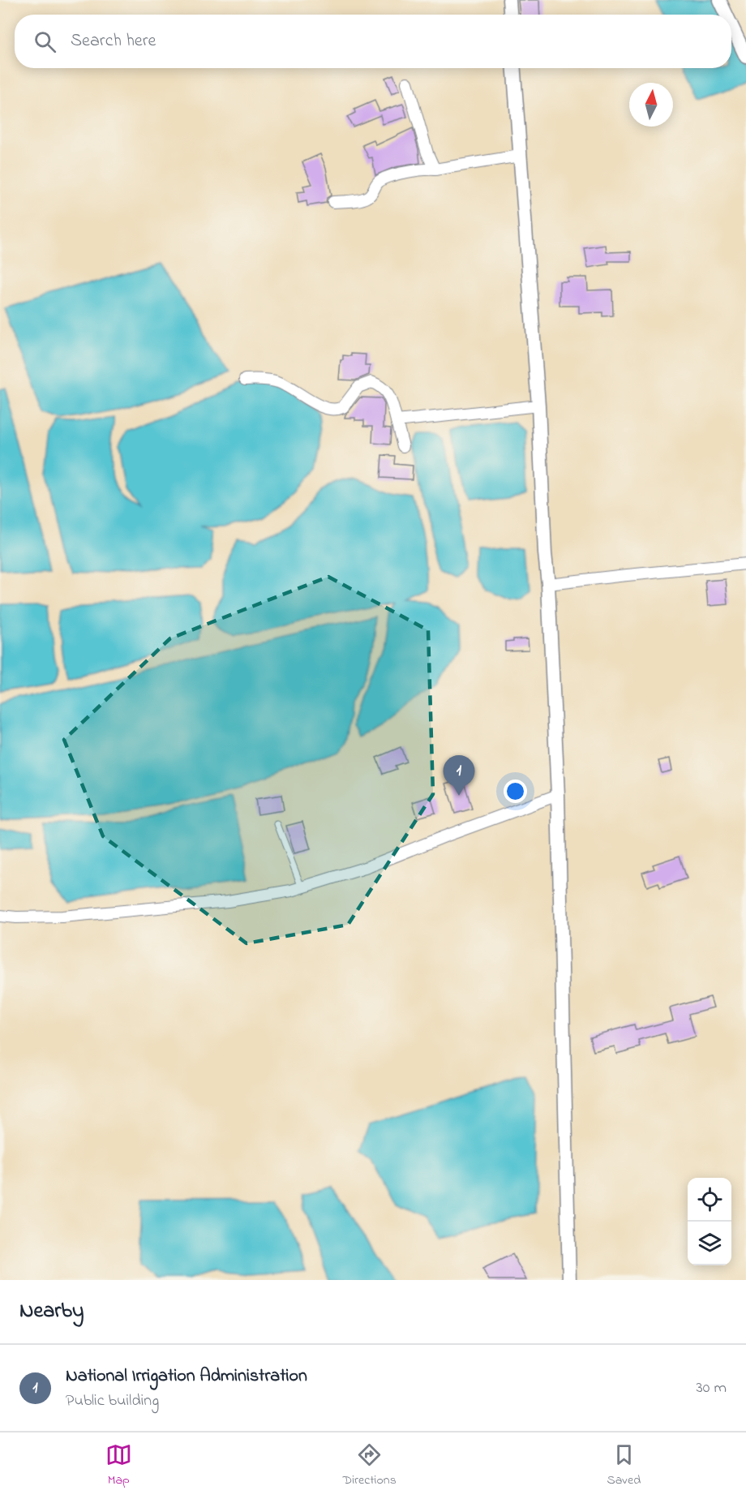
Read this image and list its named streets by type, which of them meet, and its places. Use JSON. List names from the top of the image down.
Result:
{
  "north": "top",
  "page": {
    "search": "Search here",
    "pins": "1",
    "heading": "Nearby",
    "list": [
      {
        "mark": "1",
        "name": "National Irrigation Administration",
        "note": "Public building",
        "value": "30 m"
      }
    ],
    "nav": ["Map", "Directions", "Saved"]
  }
}
